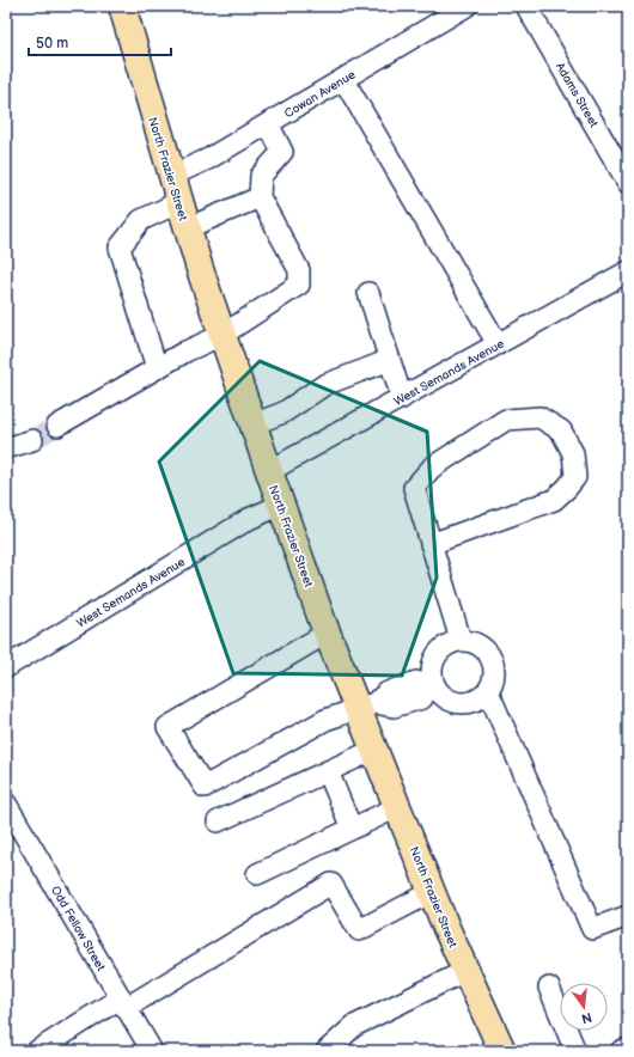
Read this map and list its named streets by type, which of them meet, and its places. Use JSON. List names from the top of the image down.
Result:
{
  "streets": {
    "main road": ["North Frazier Street"],
    "street": [
      "Cowan Avenue",
      "Adams Street",
      "West Semands Avenue",
      "Odd Fellow Street"
    ]
  },
  "crossings": [
    ["Cowan Avenue", "North Frazier Street"],
    ["North Frazier Street", "West Semands Avenue"]
  ],
  "scale_bar": "50 m",
  "north": "bottom"
}
